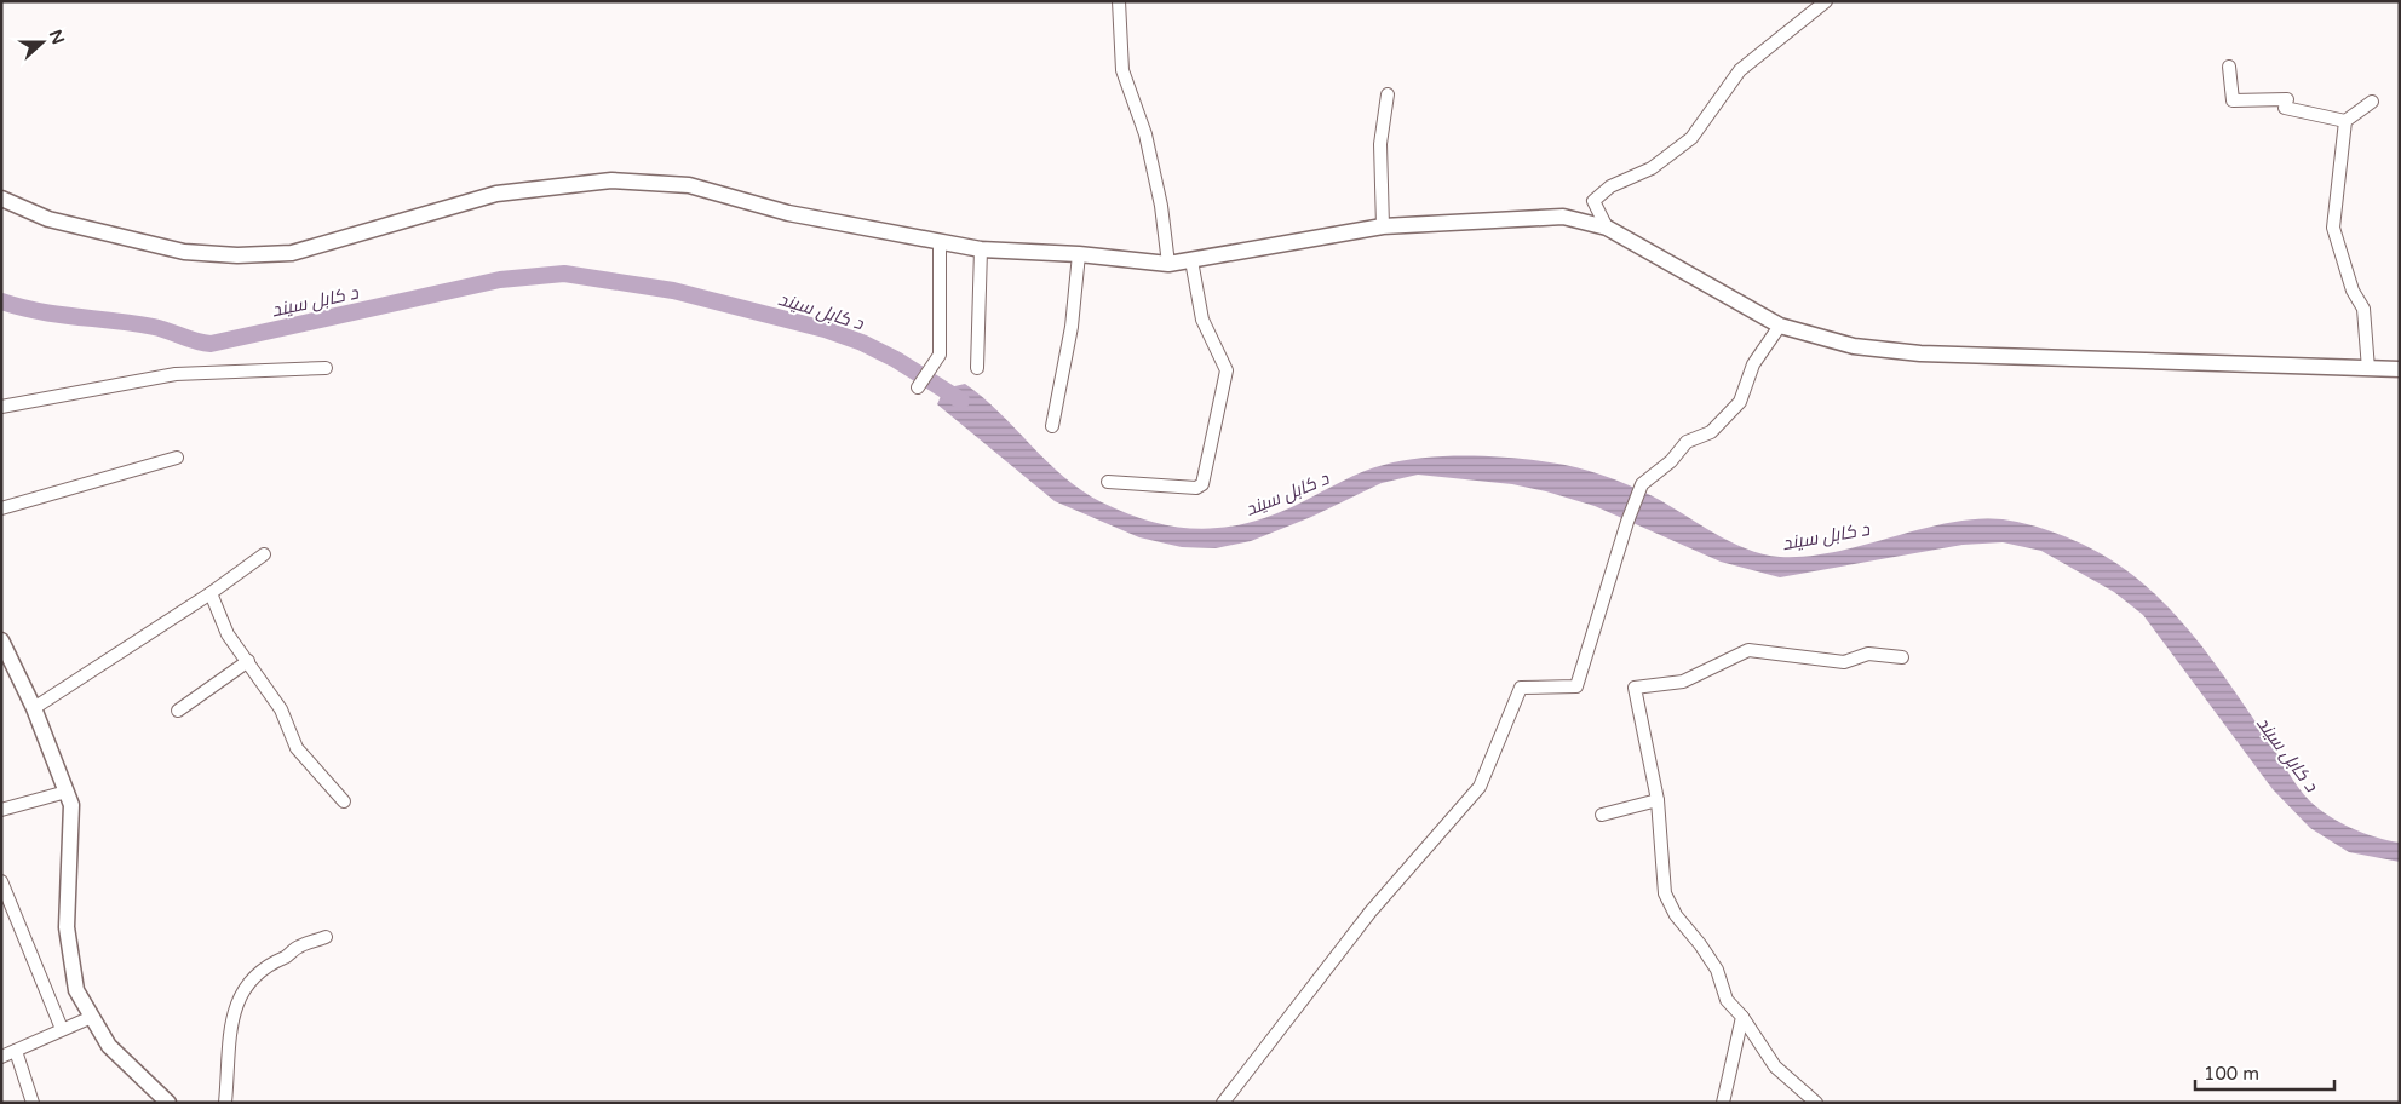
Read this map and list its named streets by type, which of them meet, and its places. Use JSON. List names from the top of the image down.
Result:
{
  "water": ["د کابل سيند"],
  "scale_bar": "100 m",
  "north": "right"
}
